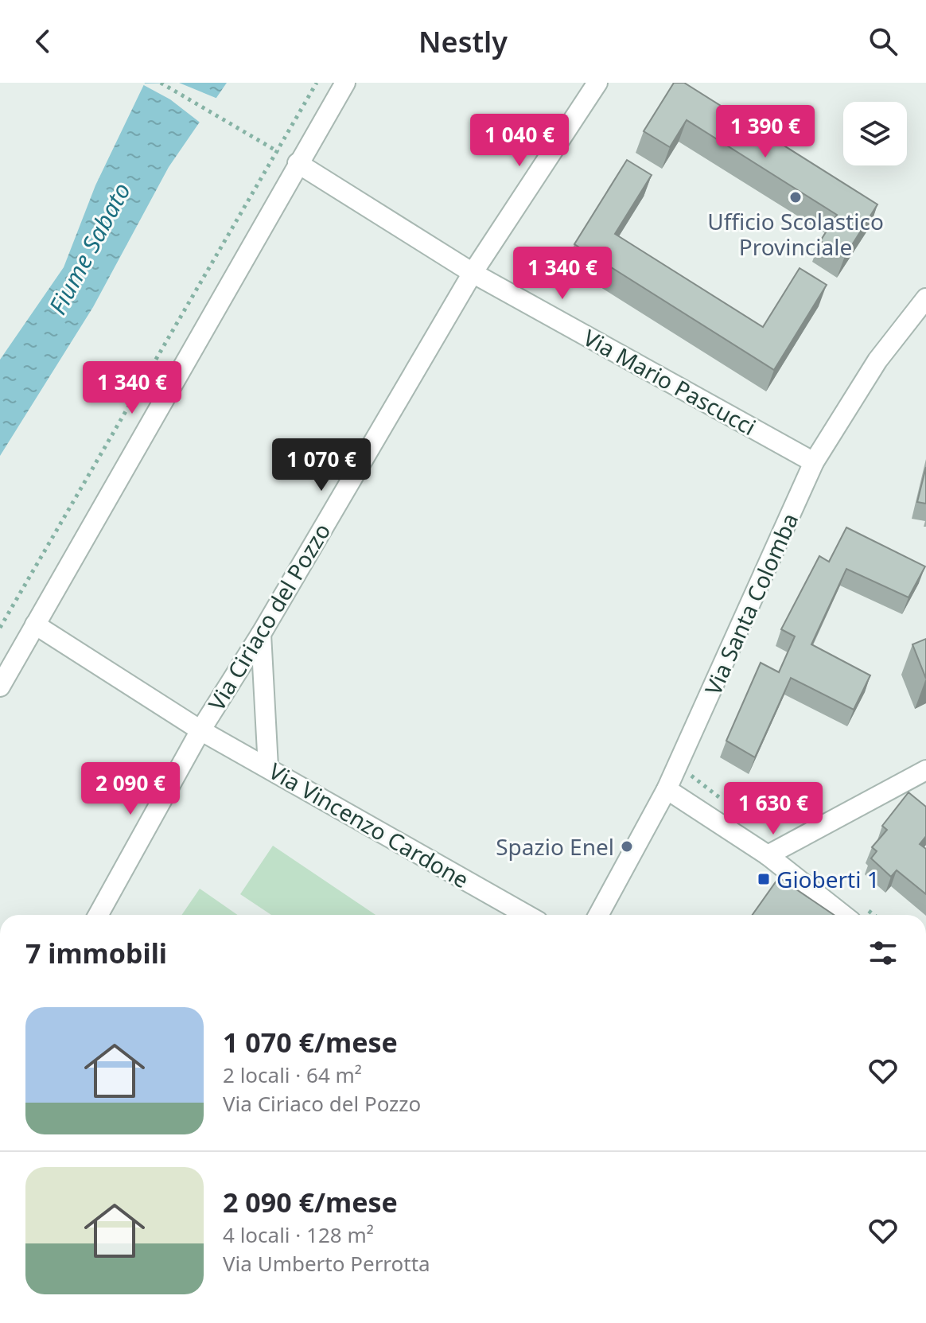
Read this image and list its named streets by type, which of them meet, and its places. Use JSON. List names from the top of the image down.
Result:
{
  "streets": {
    "street": [
      "Via Mario Pascucci",
      "Via Santa Colomba",
      "Via Ciriaco del Pozzo",
      "Via Vincenzo Cardone"
    ]
  },
  "crossings": [
    ["Via Mario Pascucci", "Via Santa Colomba"],
    ["Via Mario Pascucci", "Via Ciriaco del Pozzo"],
    ["Via Ciriaco del Pozzo", "Via Vincenzo Cardone"]
  ],
  "water": ["Fiume Sabato"],
  "places": {
    "other": ["Ufficio Scolastico Provinciale", "Spazio Enel"],
    "transit": ["Gioberti 1"]
  },
  "page": {
    "header": "Nestly",
    "price": [
      "1 390 €",
      "1 040 €",
      "1 340 €",
      "1 340 €",
      "1 070 €",
      "2 090 €",
      "1 630 €"
    ],
    "heading": "7 immobili",
    "list": [
      {
        "name": "1 070 €/mese",
        "note": "2 locali · 64 m² · Via Ciriaco del Pozzo"
      },
      {
        "name": "2 090 €/mese",
        "note": "4 locali · 128 m² · Via Umberto Perrotta"
      }
    ]
  }
}
